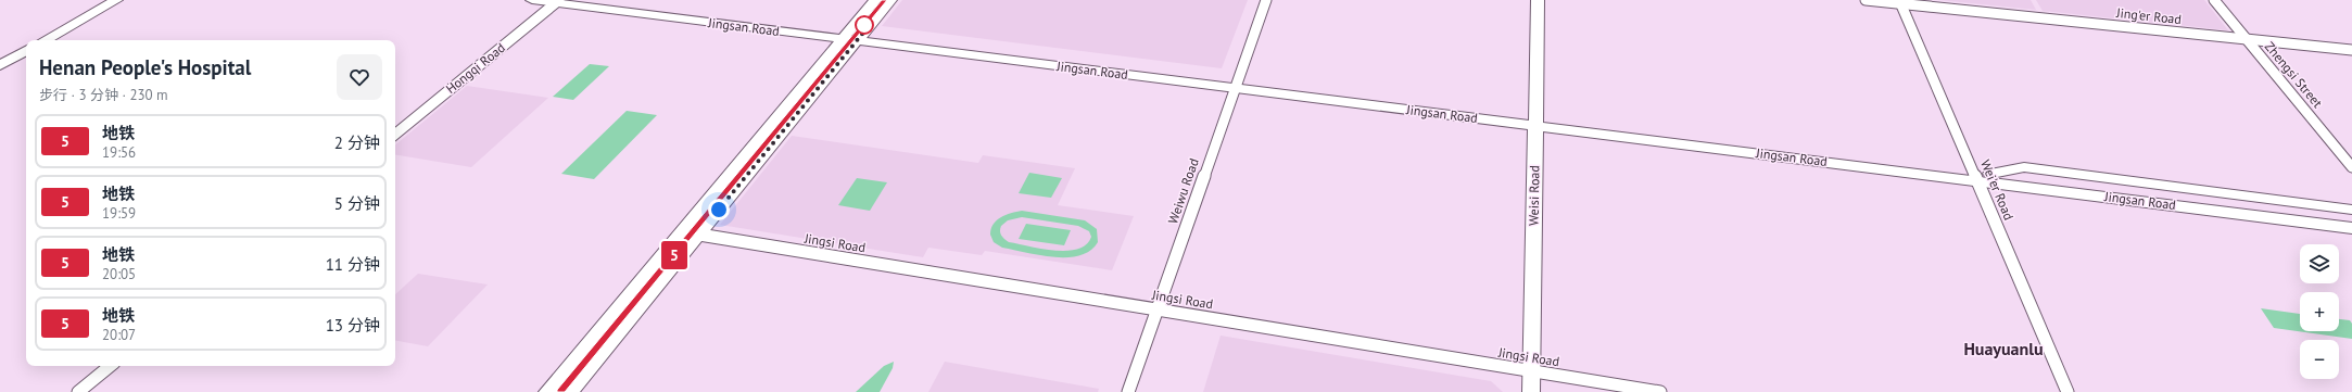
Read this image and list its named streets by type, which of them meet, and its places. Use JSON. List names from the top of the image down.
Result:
{
  "streets": {
    "main road": ["Jingsan Road", "Weisi Road"],
    "street": [
      "Jing'er Road",
      "Hongqi Road",
      "Zhengsi Street",
      "Wei'er Road",
      "Weiwu Road",
      "Jingsi Road"
    ]
  },
  "crossings": [
    ["Jing'er Road", "Zhengsi Street"],
    ["Jing'er Road", "Wei'er Road"],
    ["Jingsan Road", "Hongqi Road"],
    ["Jingsan Road", "Wei'er Road"],
    ["Jingsan Road", "Weiwu Road"],
    ["Jingsan Road", "Weisi Road"],
    ["Weiwu Road", "Jingsi Road"],
    ["Weisi Road", "Jingsi Road"]
  ],
  "districts": ["Huayuanlu"],
  "lines": ["metro line 5"],
  "page": {
    "on_map": "5",
    "heading": ["Henan People's Hospital", "步行 · 3 分钟 · 230 m"],
    "list": [
      {
        "mark": "5",
        "name": "地铁",
        "note": "19:56",
        "value": "2 分钟"
      },
      {
        "mark": "5",
        "name": "地铁",
        "note": "19:59",
        "value": "5 分钟"
      },
      {
        "mark": "5",
        "name": "地铁",
        "note": "20:05",
        "value": "11 分钟"
      },
      {
        "mark": "5",
        "name": "地铁",
        "note": "20:07",
        "value": "13 分钟"
      }
    ],
    "map_buttons": ["+", "−"]
  }
}
